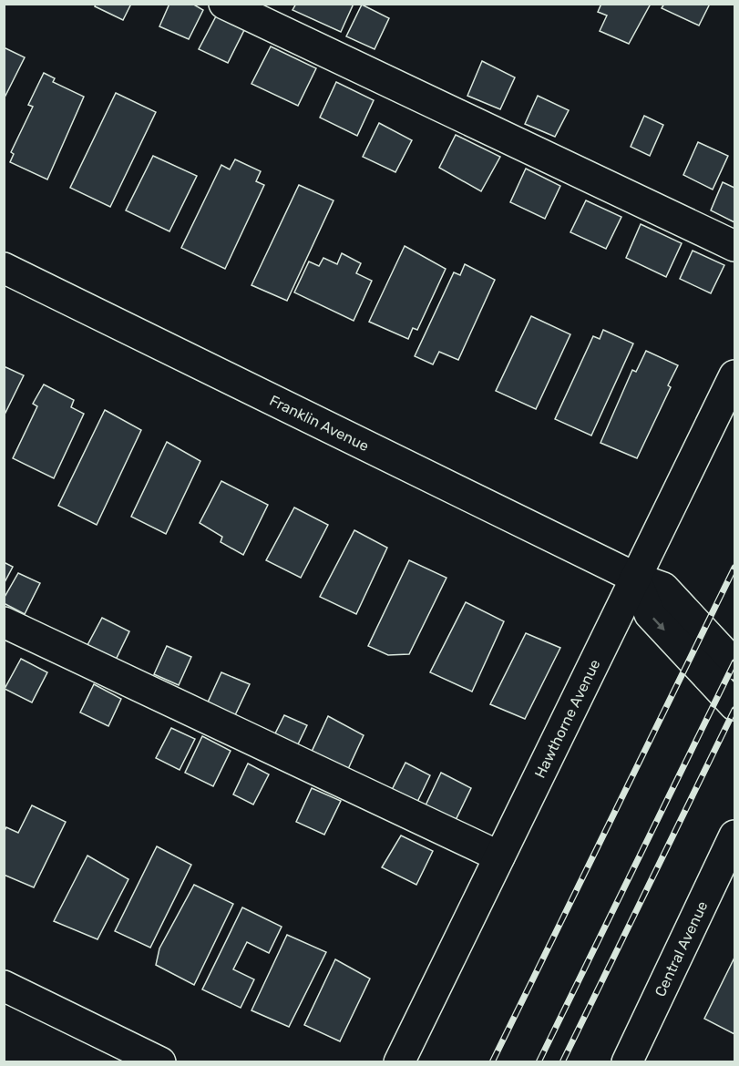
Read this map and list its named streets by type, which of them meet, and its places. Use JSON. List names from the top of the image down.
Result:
{
  "streets": {
    "street": ["Franklin Avenue", "Hawthorne Avenue", "Central Avenue"]
  },
  "crossings": [
    ["Franklin Avenue", "Hawthorne Avenue"]
  ]
}
